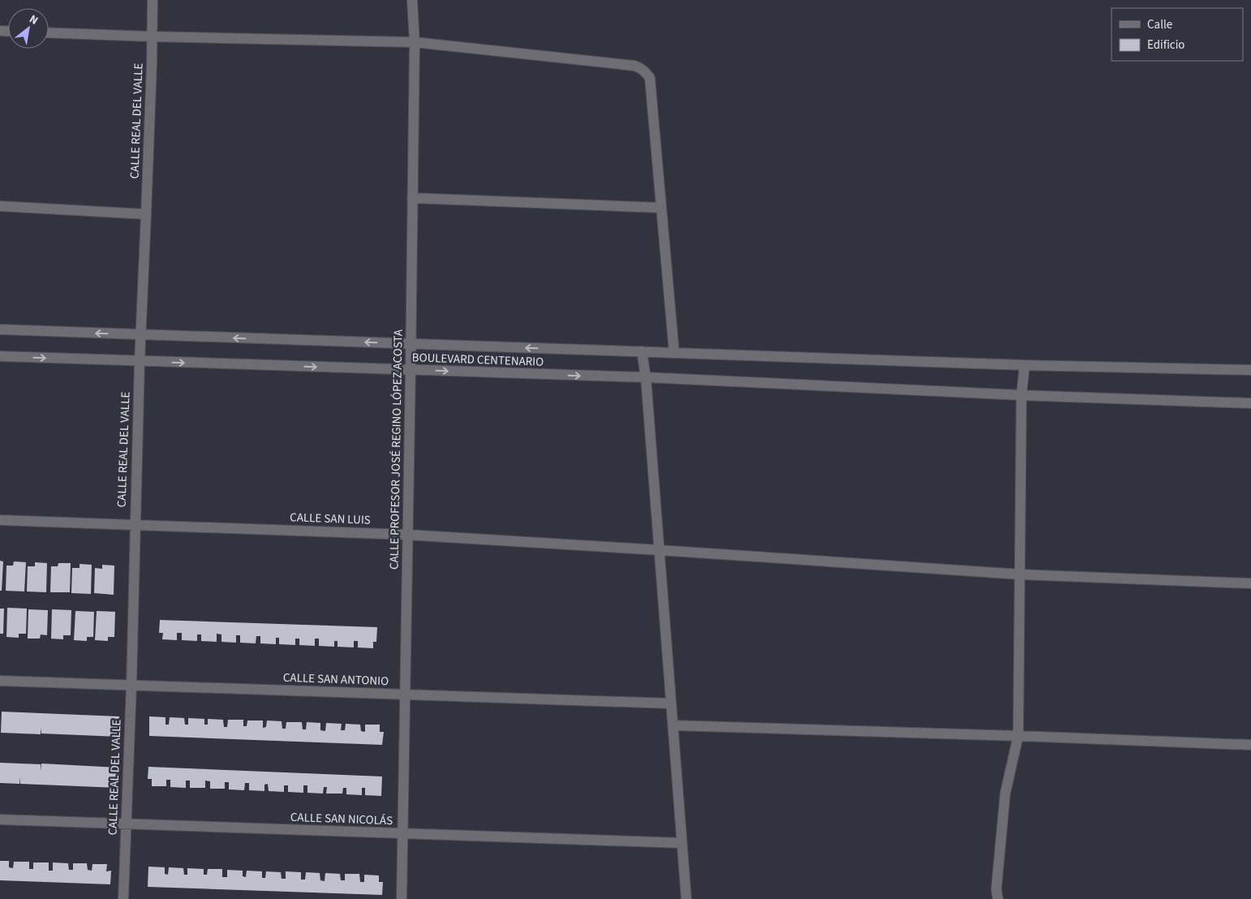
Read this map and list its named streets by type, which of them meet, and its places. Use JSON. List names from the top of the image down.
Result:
{
  "streets": {
    "street": [
      "CALLE REAL DEL VALLE",
      "BOULEVARD CENTENARIO",
      "CALLE PROFESOR JOSÉ REGINO LÓPEZ ACOSTA",
      "CALLE SAN LUIS",
      "CALLE SAN ANTONIO",
      "CALLE SAN NICOLÁS"
    ]
  },
  "crossings": [
    ["CALLE REAL DEL VALLE", "BOULEVARD CENTENARIO"],
    ["CALLE REAL DEL VALLE", "CALLE SAN LUIS"],
    ["CALLE REAL DEL VALLE", "CALLE SAN ANTONIO"],
    ["CALLE REAL DEL VALLE", "CALLE SAN NICOLÁS"],
    ["BOULEVARD CENTENARIO", "CALLE PROFESOR JOSÉ REGINO LÓPEZ ACOSTA"],
    ["CALLE PROFESOR JOSÉ REGINO LÓPEZ ACOSTA", "CALLE SAN LUIS"],
    ["CALLE PROFESOR JOSÉ REGINO LÓPEZ ACOSTA", "CALLE SAN ANTONIO"],
    ["CALLE PROFESOR JOSÉ REGINO LÓPEZ ACOSTA", "CALLE SAN NICOLÁS"]
  ],
  "legend": ["Calle", "Edificio"],
  "north": "top right"
}
